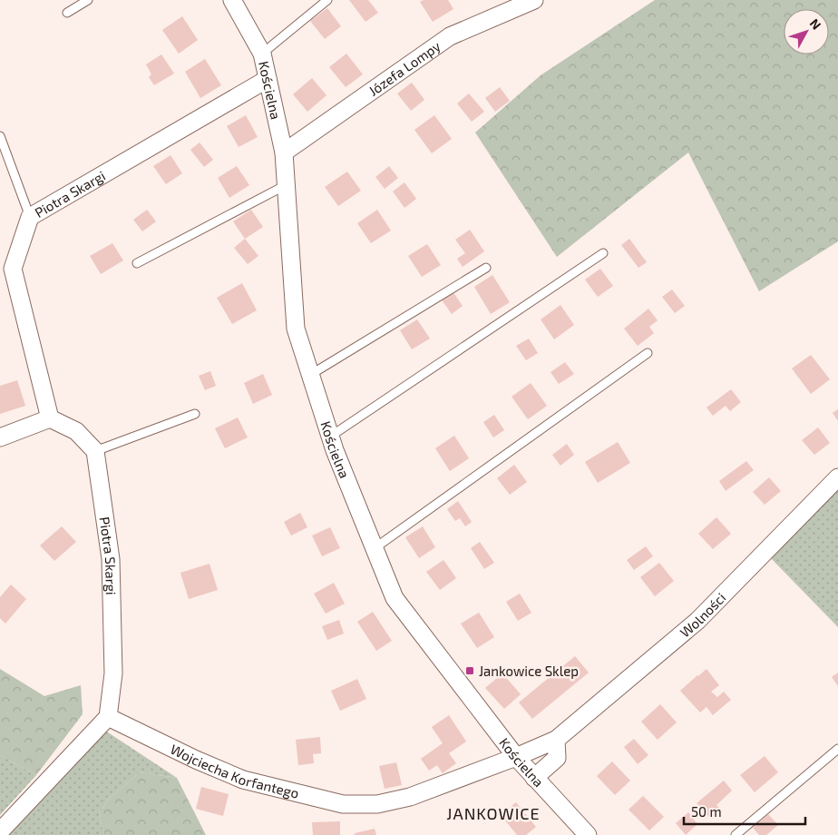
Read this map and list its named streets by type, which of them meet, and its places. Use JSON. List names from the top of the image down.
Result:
{
  "streets": {
    "street": [
      "Józefa Lompy",
      "Kościelna",
      "Piotra Skargi",
      "Wolności",
      "Wojciecha Korfantego"
    ]
  },
  "crossings": [
    ["Józefa Lompy", "Kościelna"],
    ["Kościelna", "Piotra Skargi"],
    ["Kościelna", "Wolności"],
    ["Kościelna", "Wojciecha Korfantego"],
    ["Piotra Skargi", "Wojciecha Korfantego"],
    ["Wolności", "Wojciecha Korfantego"]
  ],
  "districts": ["JANKOWICE"],
  "places": {
    "transit": ["Jankowice Sklep"]
  },
  "scale_bar": "50 m",
  "north": "top right"
}
